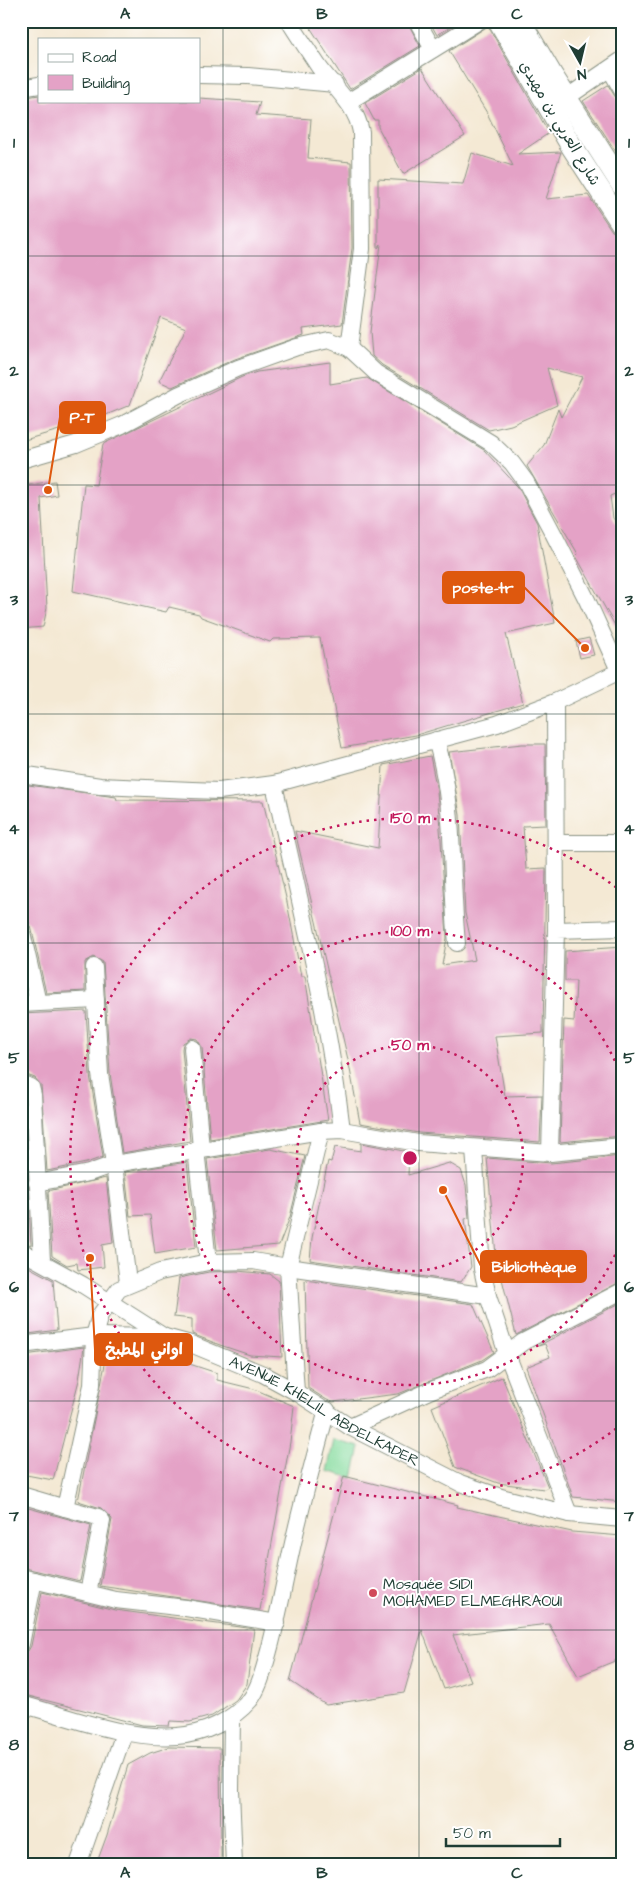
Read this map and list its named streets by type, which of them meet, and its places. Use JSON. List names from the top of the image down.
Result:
{
  "streets": {
    "main road": ["شارع العربي بن مهيدي"],
    "street": ["AVENUE KHELIL ABDELKADER"]
  },
  "places": [
    "P-T",
    "poste-tr",
    "Bibliothèque",
    "اواني المطبخ",
    "Mosquée SIDI MOHAMED ELMEGHRAOUI"
  ],
  "legend": ["Road", "Building"],
  "scale_bar": "50 m",
  "north": "bottom",
  "grid": {
    "columns": ["A", "B", "C"],
    "rows": [
      "1",
      "2",
      "3",
      "4",
      "5",
      "6",
      "7",
      "8"
    ]
  },
  "rings": ["150 m", "100 m", "50 m"]
}
